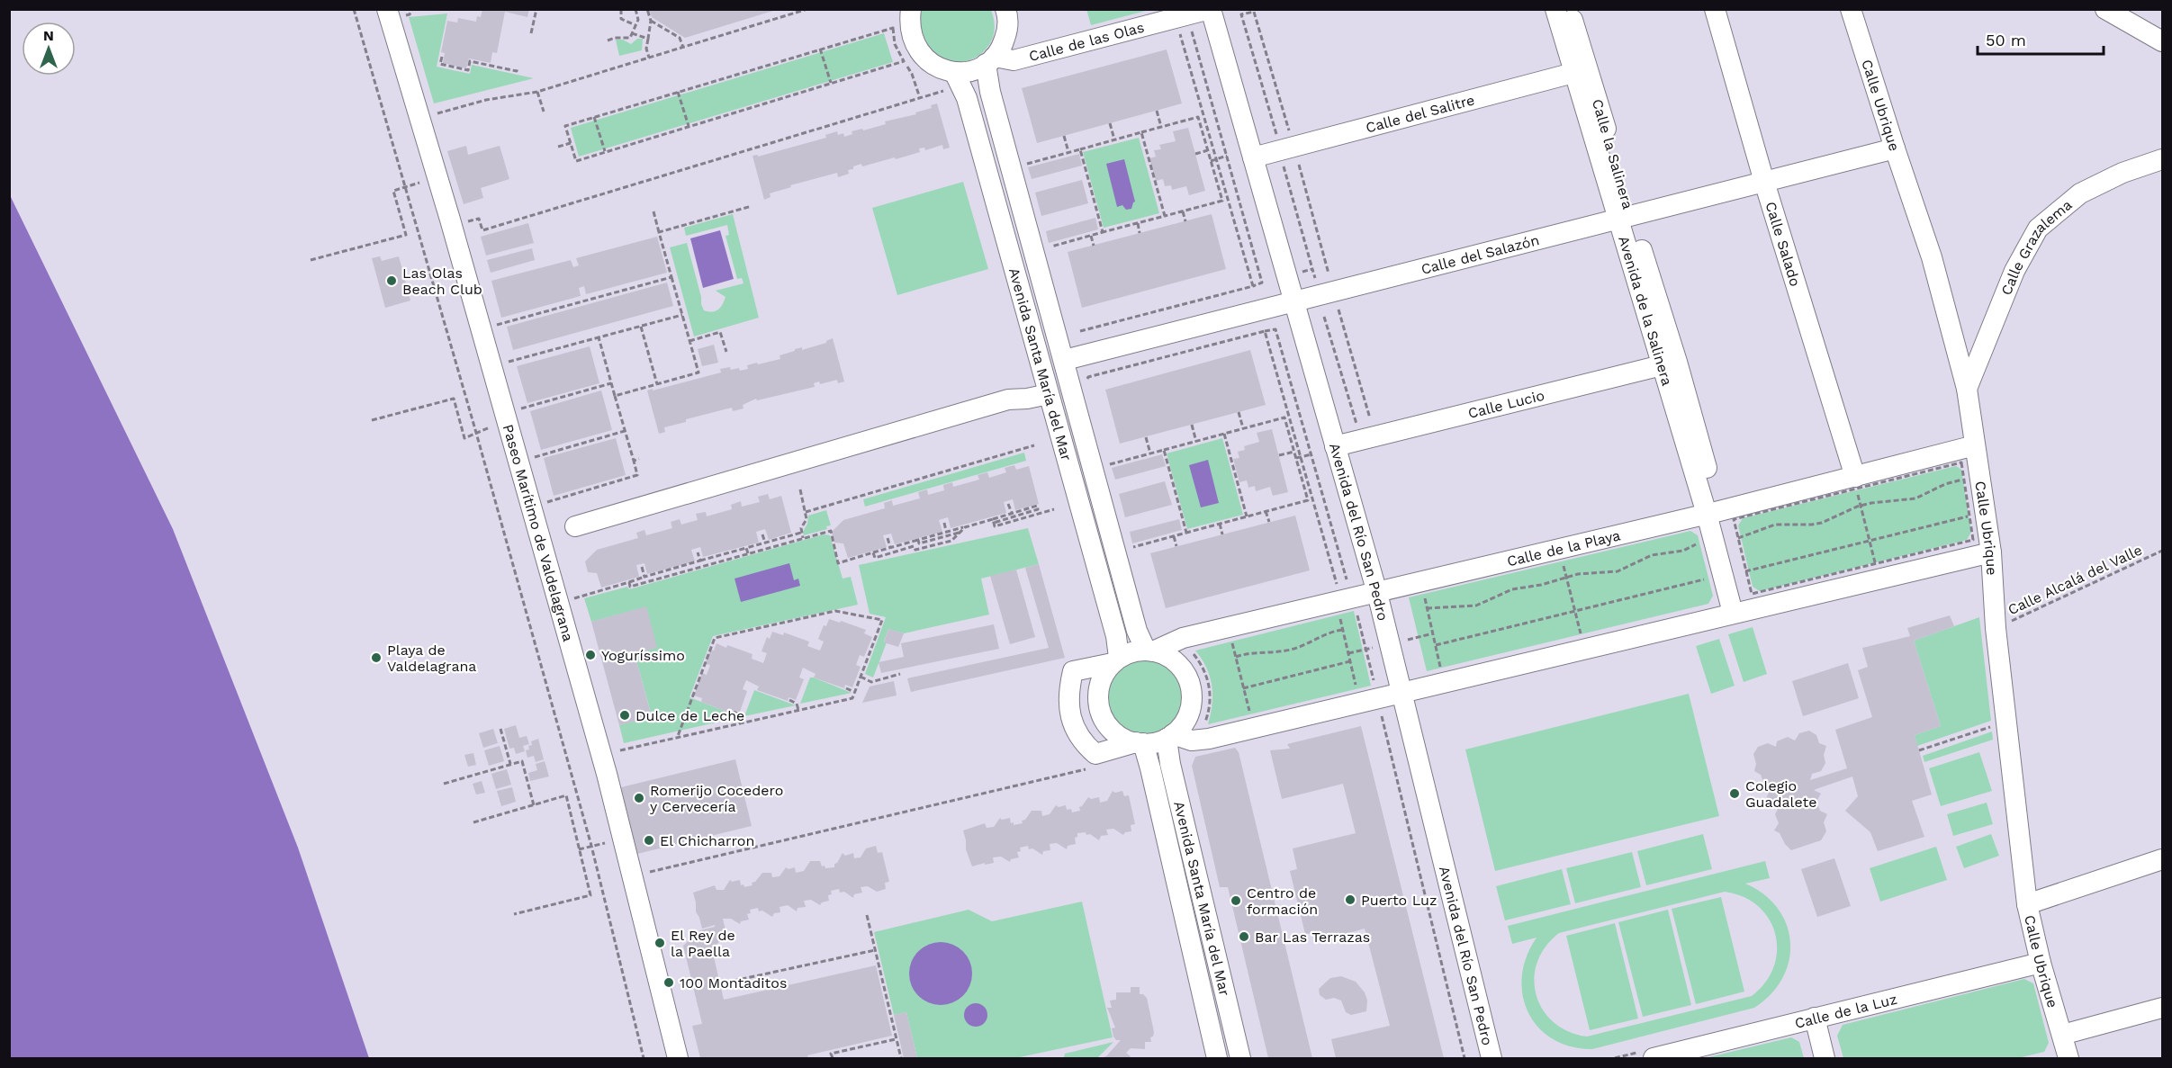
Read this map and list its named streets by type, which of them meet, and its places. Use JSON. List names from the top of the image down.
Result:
{
  "streets": {
    "street": [
      "Calle de las Olas",
      "Calle Ubrique",
      "Calle del Salitre",
      "Calle Salado",
      "Calle Grazalema",
      "Calle del Salazón",
      "Avenida de la Salinera",
      "Avenida Santa María del Mar",
      "Calle Lucio",
      "Avenida del Río San Pedro",
      "Paseo Marítimo de Valdelagrana",
      "Calle de la Playa",
      "Calle de la Luz"
    ],
    "path": ["Calle Alcalá del Valle"]
  },
  "crossings": [
    ["Calle de las Olas", "Avenida Santa María del Mar"],
    ["Calle de las Olas", "Avenida del Río San Pedro"],
    ["Calle Ubrique", "Calle Grazalema"],
    ["Calle Ubrique", "Calle del Salazón"],
    ["Calle Ubrique", "Calle de la Playa"],
    ["Calle Ubrique", "Calle Alcalá del Valle"],
    ["Calle Ubrique", "Calle de la Luz"],
    ["Calle del Salitre", "Avenida de la Salinera"],
    ["Calle del Salitre", "Avenida del Río San Pedro"],
    ["Calle Salado", "Calle del Salazón"],
    ["Calle Salado", "Calle de la Playa"],
    ["Calle del Salazón", "Avenida de la Salinera"],
    ["Calle del Salazón", "Avenida Santa María del Mar"],
    ["Calle del Salazón", "Avenida del Río San Pedro"],
    ["Avenida de la Salinera", "Calle Lucio"],
    ["Avenida de la Salinera", "Calle de la Playa"],
    ["Avenida Santa María del Mar", "Calle de la Playa"],
    ["Calle Lucio", "Avenida del Río San Pedro"],
    ["Avenida del Río San Pedro", "Calle de la Playa"]
  ],
  "places": [
    "Las Olas Beach Club",
    "Yoguríssimo",
    "Playa de Valdelagrana",
    "Dulce de Leche",
    "Colegio Guadalete",
    "Romerijo Cocedero y Cervecería",
    "El Chicharron",
    "Puerto Luz",
    "Centro de formación",
    "Bar Las Terrazas",
    "El Rey de la Paella",
    "100 Montaditos"
  ],
  "scale_bar": "50 m",
  "north": "top"
}
